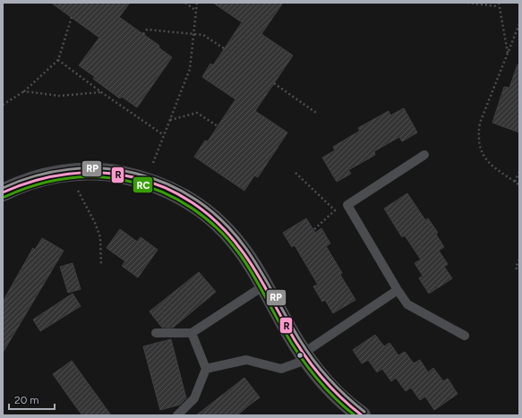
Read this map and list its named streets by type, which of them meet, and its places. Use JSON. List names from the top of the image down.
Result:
{
  "lines": ["transit line RP", "transit line R", "transit line RC"],
  "scale_bar": "20 m"
}
